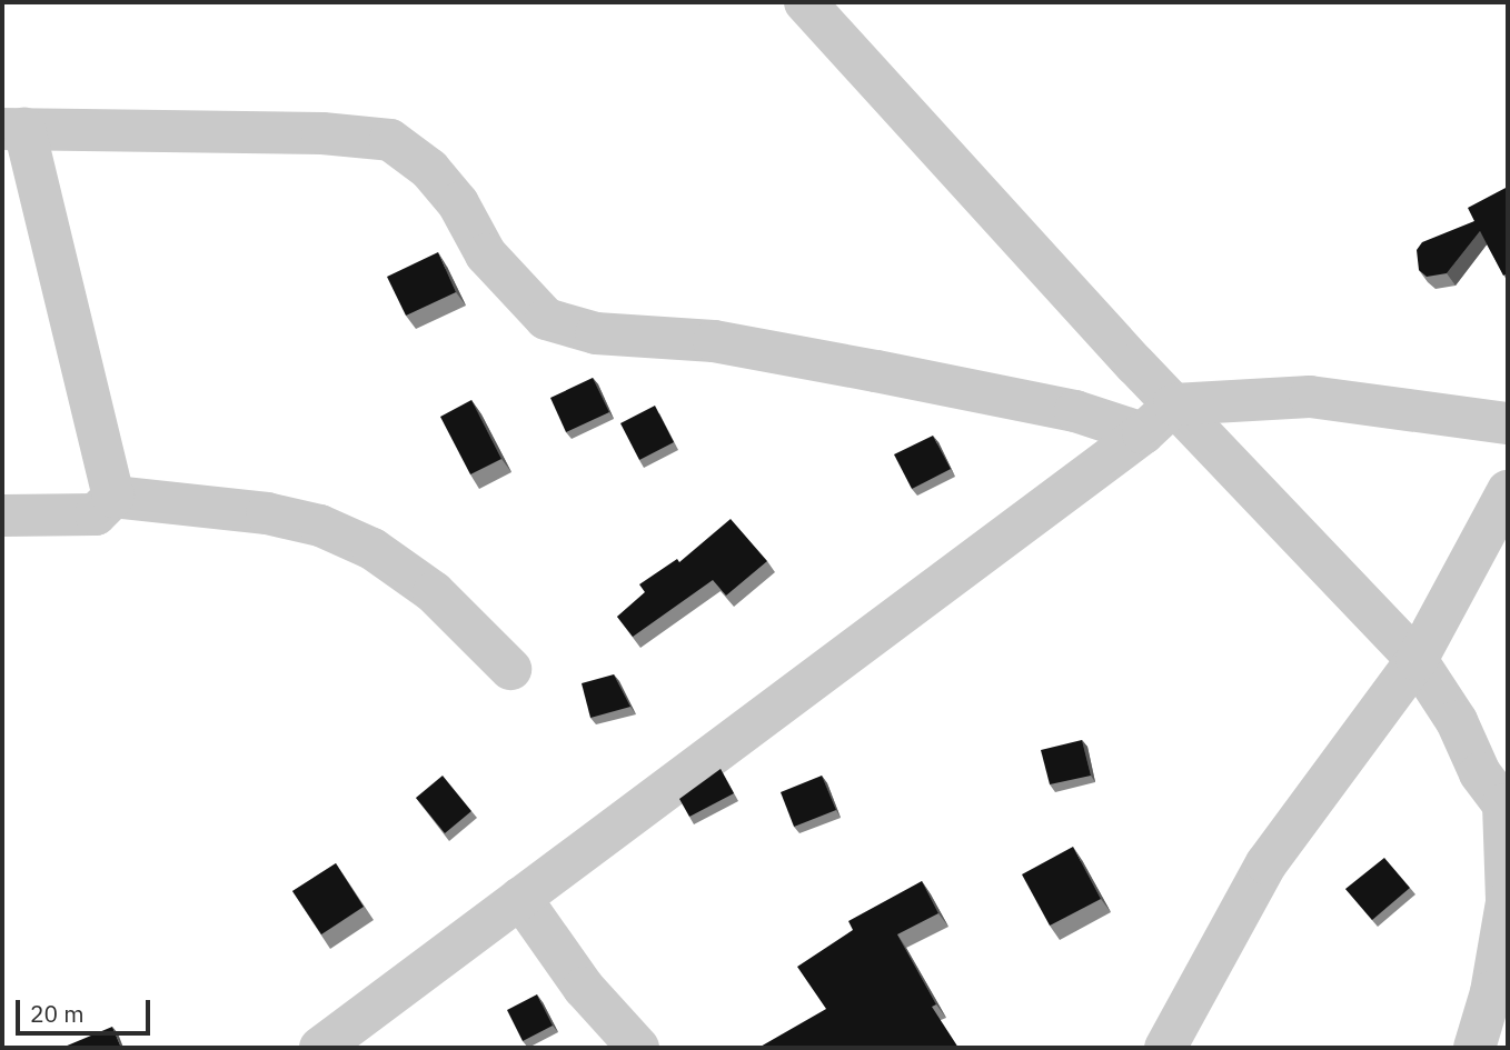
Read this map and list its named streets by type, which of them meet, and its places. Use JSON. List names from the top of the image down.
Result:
{
  "scale_bar": "20 m"
}
